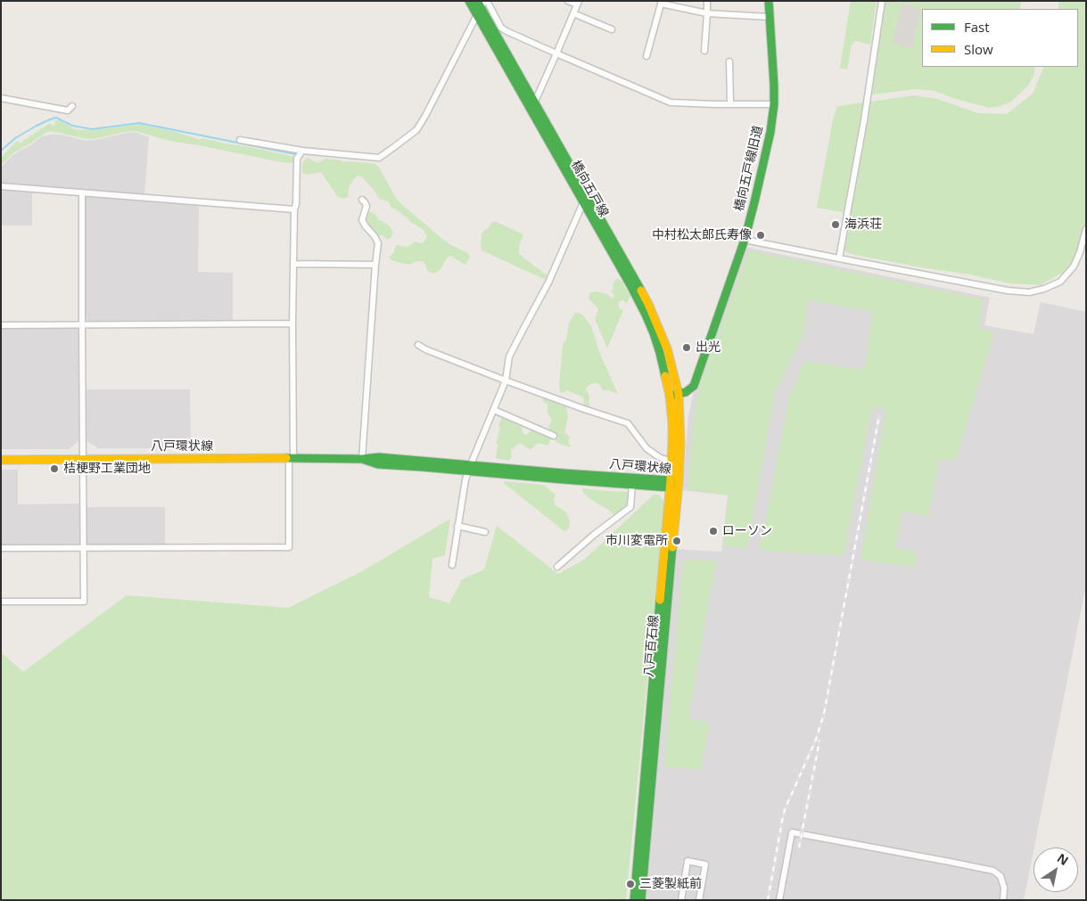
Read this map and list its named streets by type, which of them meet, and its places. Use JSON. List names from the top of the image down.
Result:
{
  "streets": {
    "main road": [
      "橋向五戸線旧道",
      "橋向五戸線",
      "八戸環状線",
      "八戸百石線"
    ]
  },
  "crossings": [
    ["橋向五戸線旧道", "橋向五戸線"],
    ["橋向五戸線旧道", "八戸百石線"],
    ["橋向五戸線", "八戸百石線"],
    ["八戸環状線", "八戸百石線"]
  ],
  "places": [
    "海浜荘",
    "中村松太郎氏寿像",
    "出光",
    "桔梗野工業団地",
    "ローソン",
    "市川変電所",
    "三菱製紙前"
  ],
  "legend": ["Fast", "Slow"],
  "north": "top right"
}
